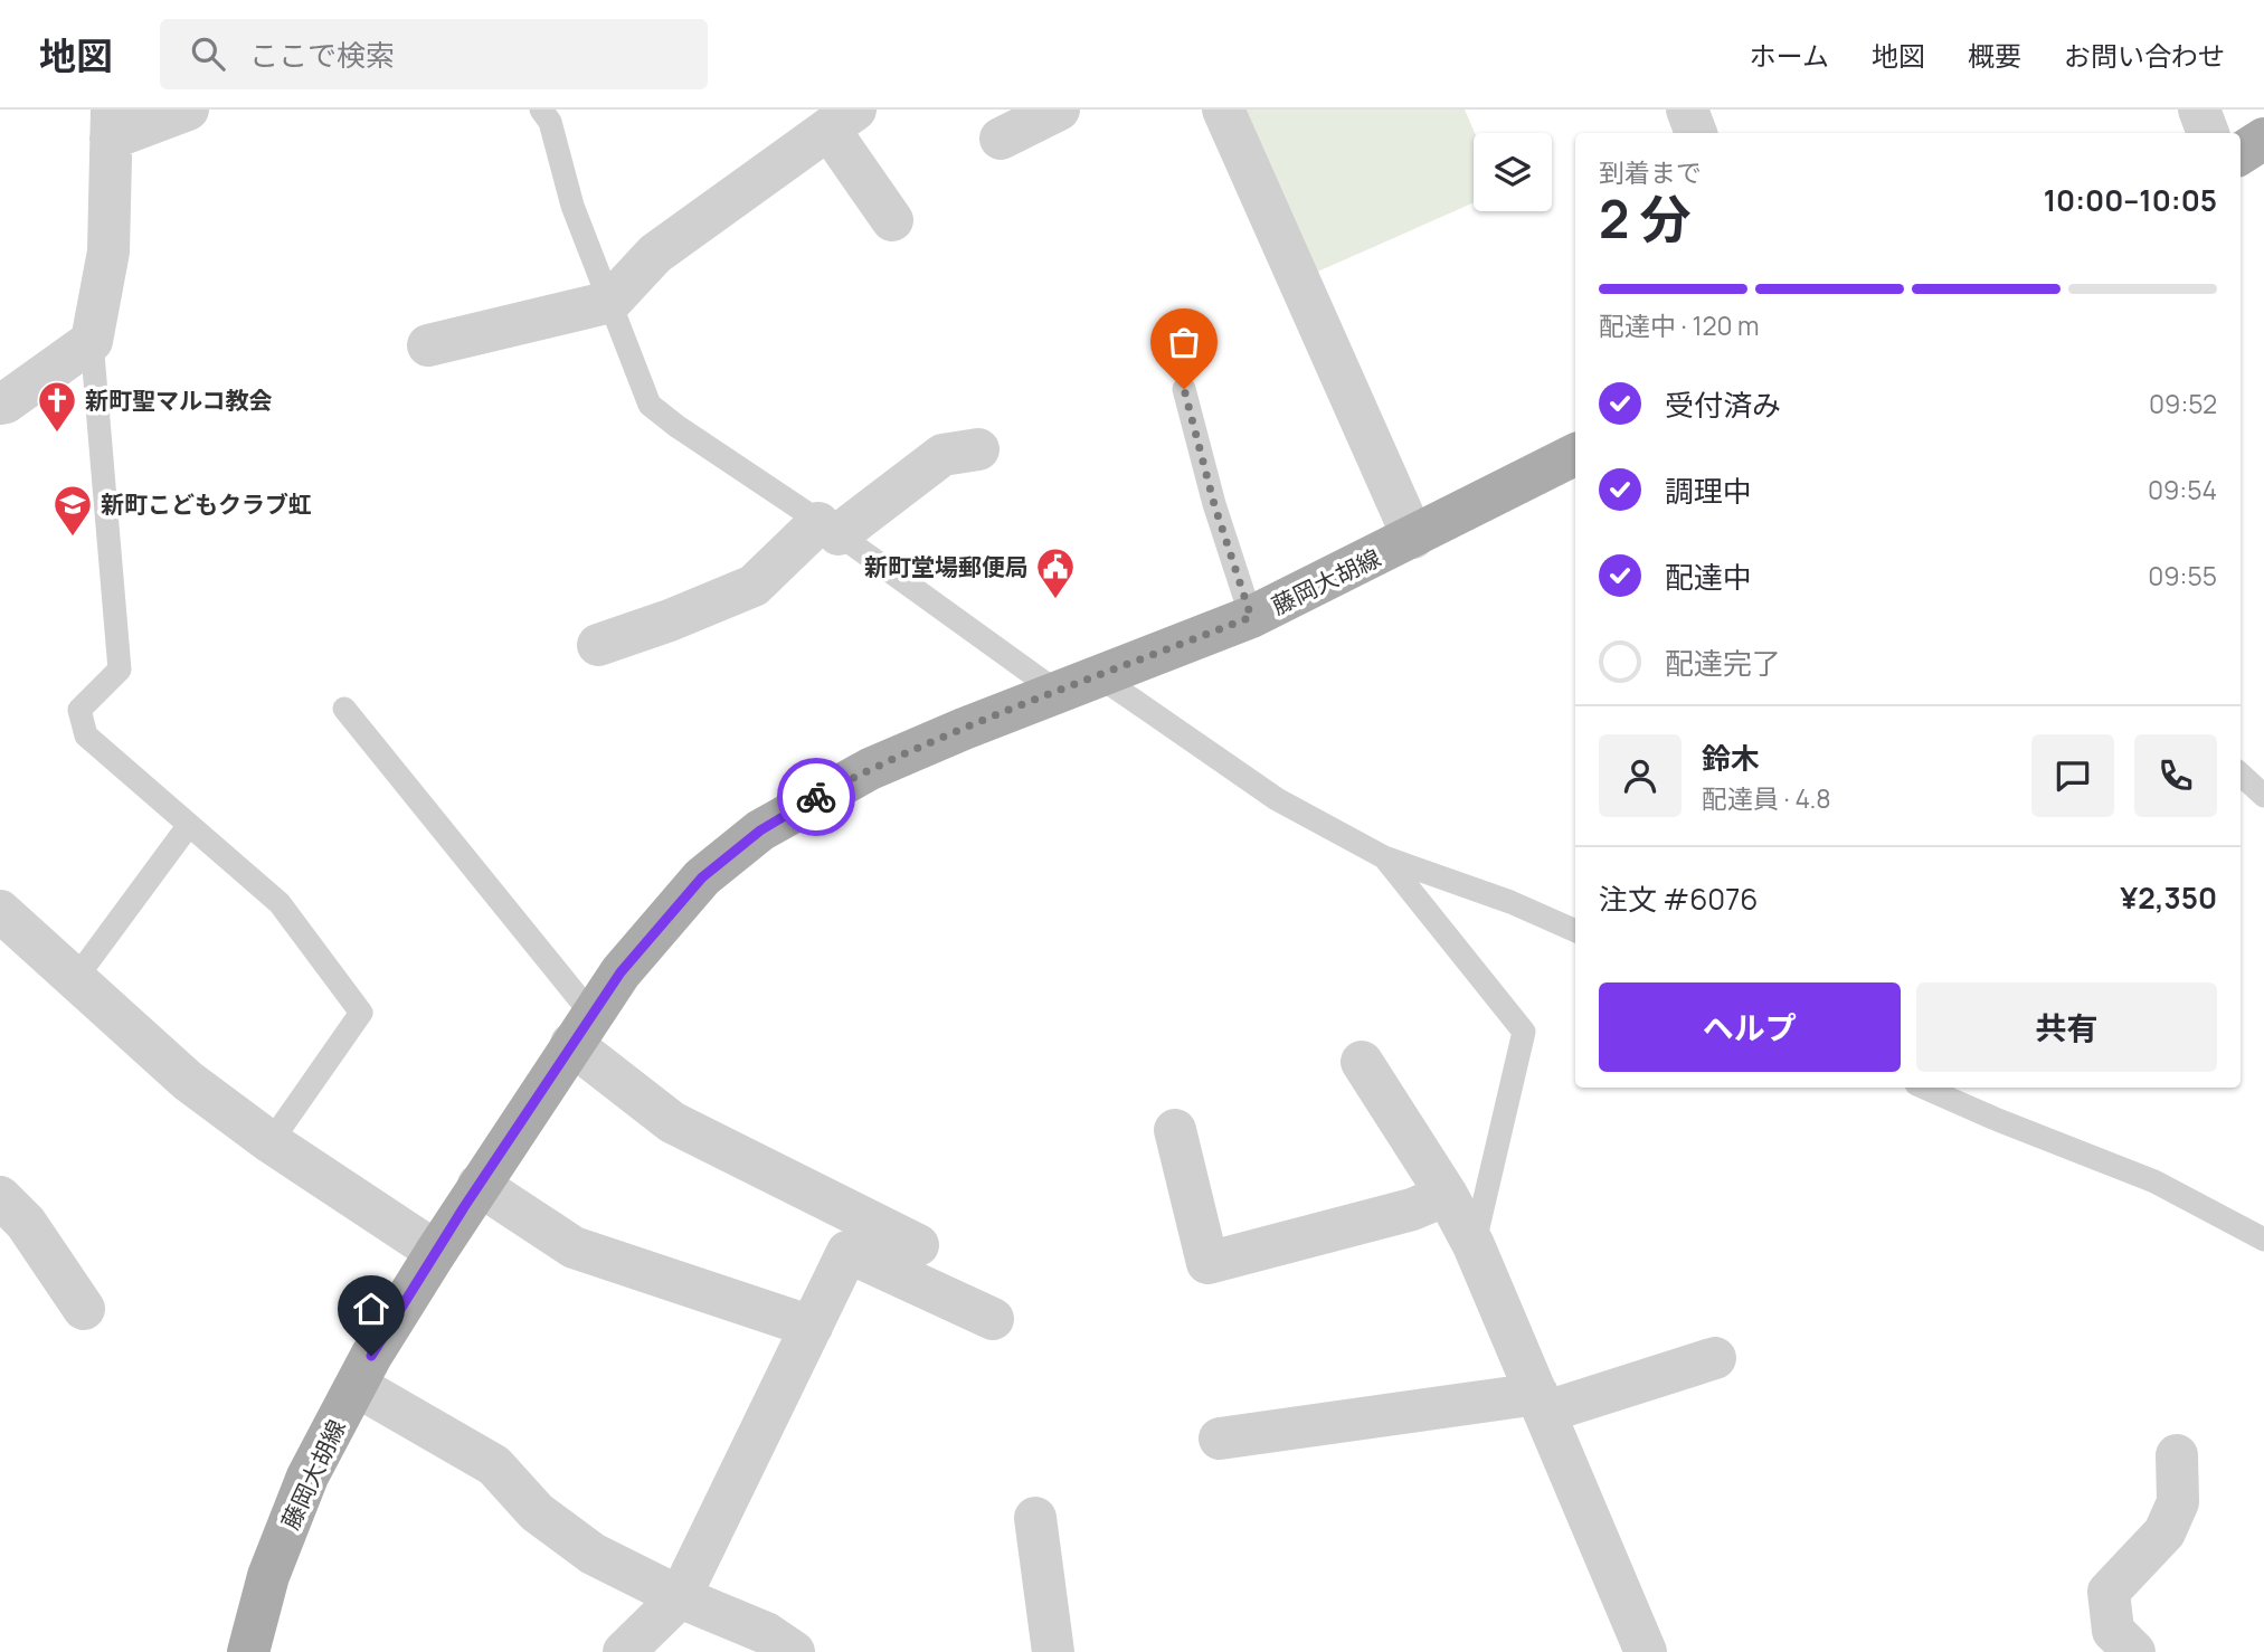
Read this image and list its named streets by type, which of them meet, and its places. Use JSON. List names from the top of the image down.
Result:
{
  "streets": {
    "main road": ["藤岡大胡線"]
  },
  "places": {
    "church": ["新町聖マルコ教会"],
    "school or university": ["新町こどもクラブ虹"],
    "public building": ["新町堂場郵便局"]
  },
  "page": {
    "header": "地図",
    "search": "ここで検索",
    "nav": [
      "ホーム",
      "地図",
      "概要",
      "お問い合わせ"
    ],
    "heading": ["2 分", "到着まで", "10:00–10:05"],
    "panel": [
      "鈴木",
      "配達員 · 4.8",
      "注文 #6076",
      "¥2,350"
    ],
    "bar": "配達中 · 120 m",
    "list": [
      ["受付済み", "09:52"],
      ["調理中", "09:54"],
      ["配達中", "09:55"],
      "配達完了"
    ],
    "buttons": ["ヘルプ", "共有"]
  }
}
